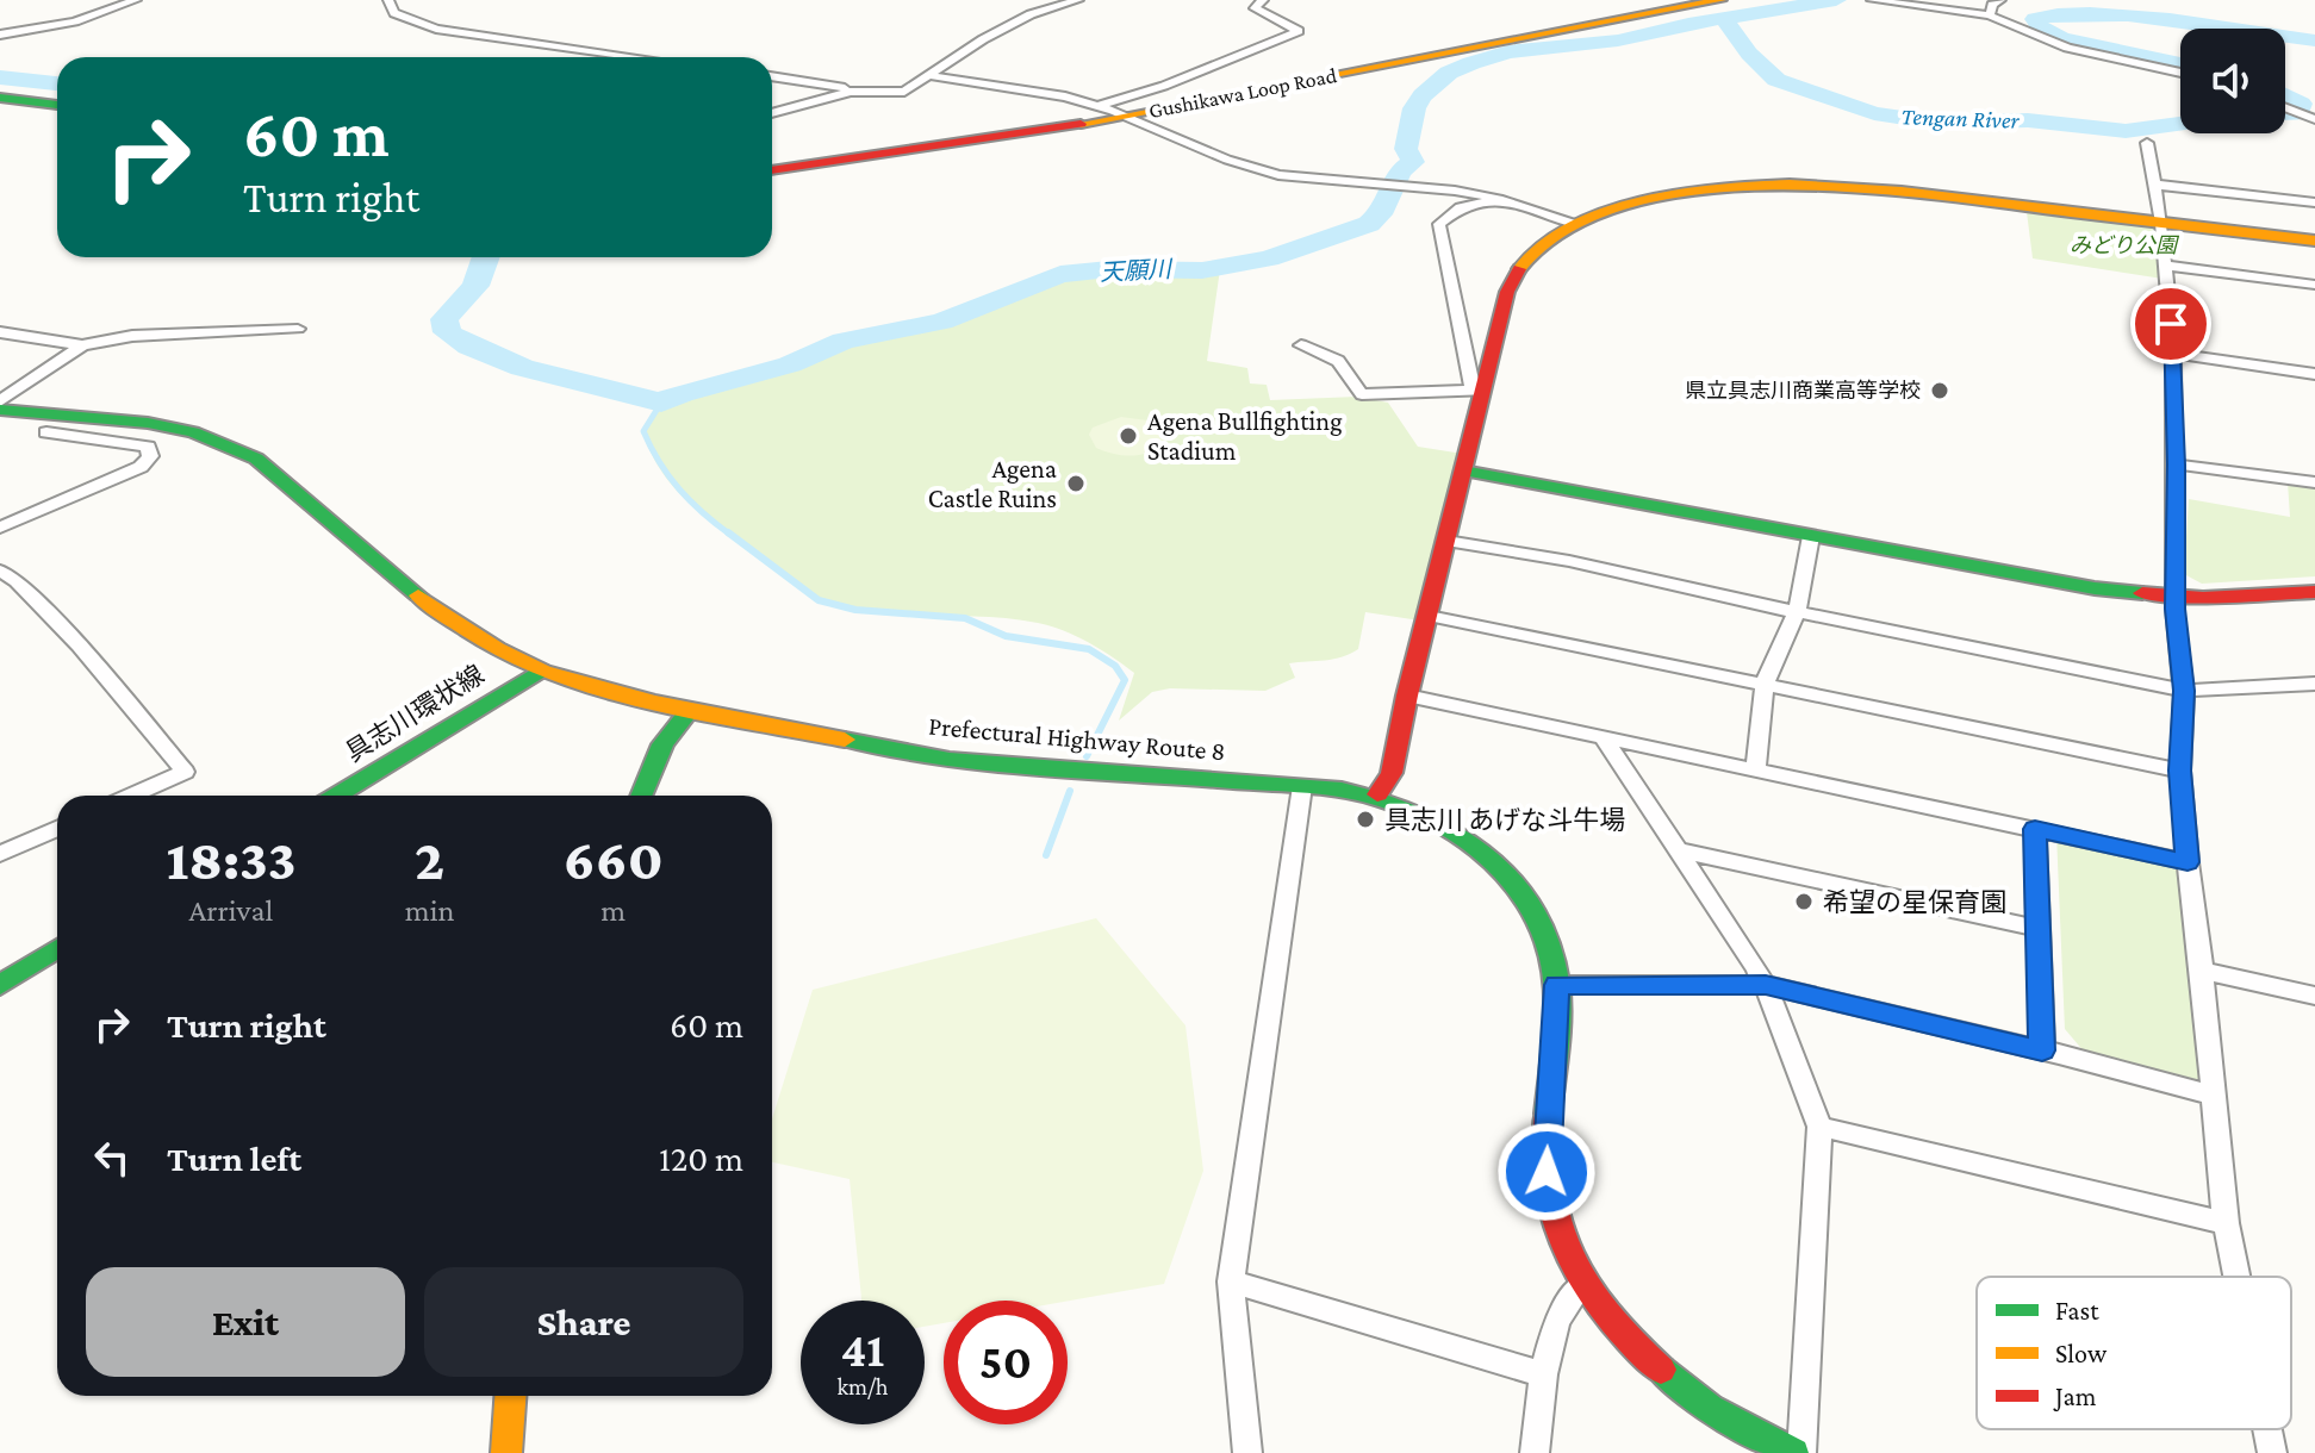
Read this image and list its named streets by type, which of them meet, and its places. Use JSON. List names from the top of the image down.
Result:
{
  "streets": {
    "main road": ["Gushikawa Loop Road", "具志川環状線", "Prefectural Highway Route 8"]
  },
  "crossings": [
    ["具志川環状線", "Prefectural Highway Route 8"]
  ],
  "water": ["Tengan River", "天願川"],
  "parks": ["みどり公園"],
  "places": [
    "県立具志川商業高等学校",
    "Agena Bullfighting Stadium",
    "Agena Castle Ruins",
    "具志川 あげな斗牛場",
    "希望の星保育園"
  ],
  "legend": ["Fast", "Slow", "Jam"],
  "page": {
    "turn": ["60 m", "Turn right"],
    "eta": [
      "18:33",
      "Arrival",
      "2",
      "min",
      "660",
      "m"
    ],
    "list": [
      {
        "name": "Turn right",
        "value": "60 m"
      },
      {
        "name": "Turn left",
        "value": "120 m"
      }
    ],
    "buttons": ["Exit", "Share"],
    "speed": "41 km/h",
    "limit": "50"
  }
}
